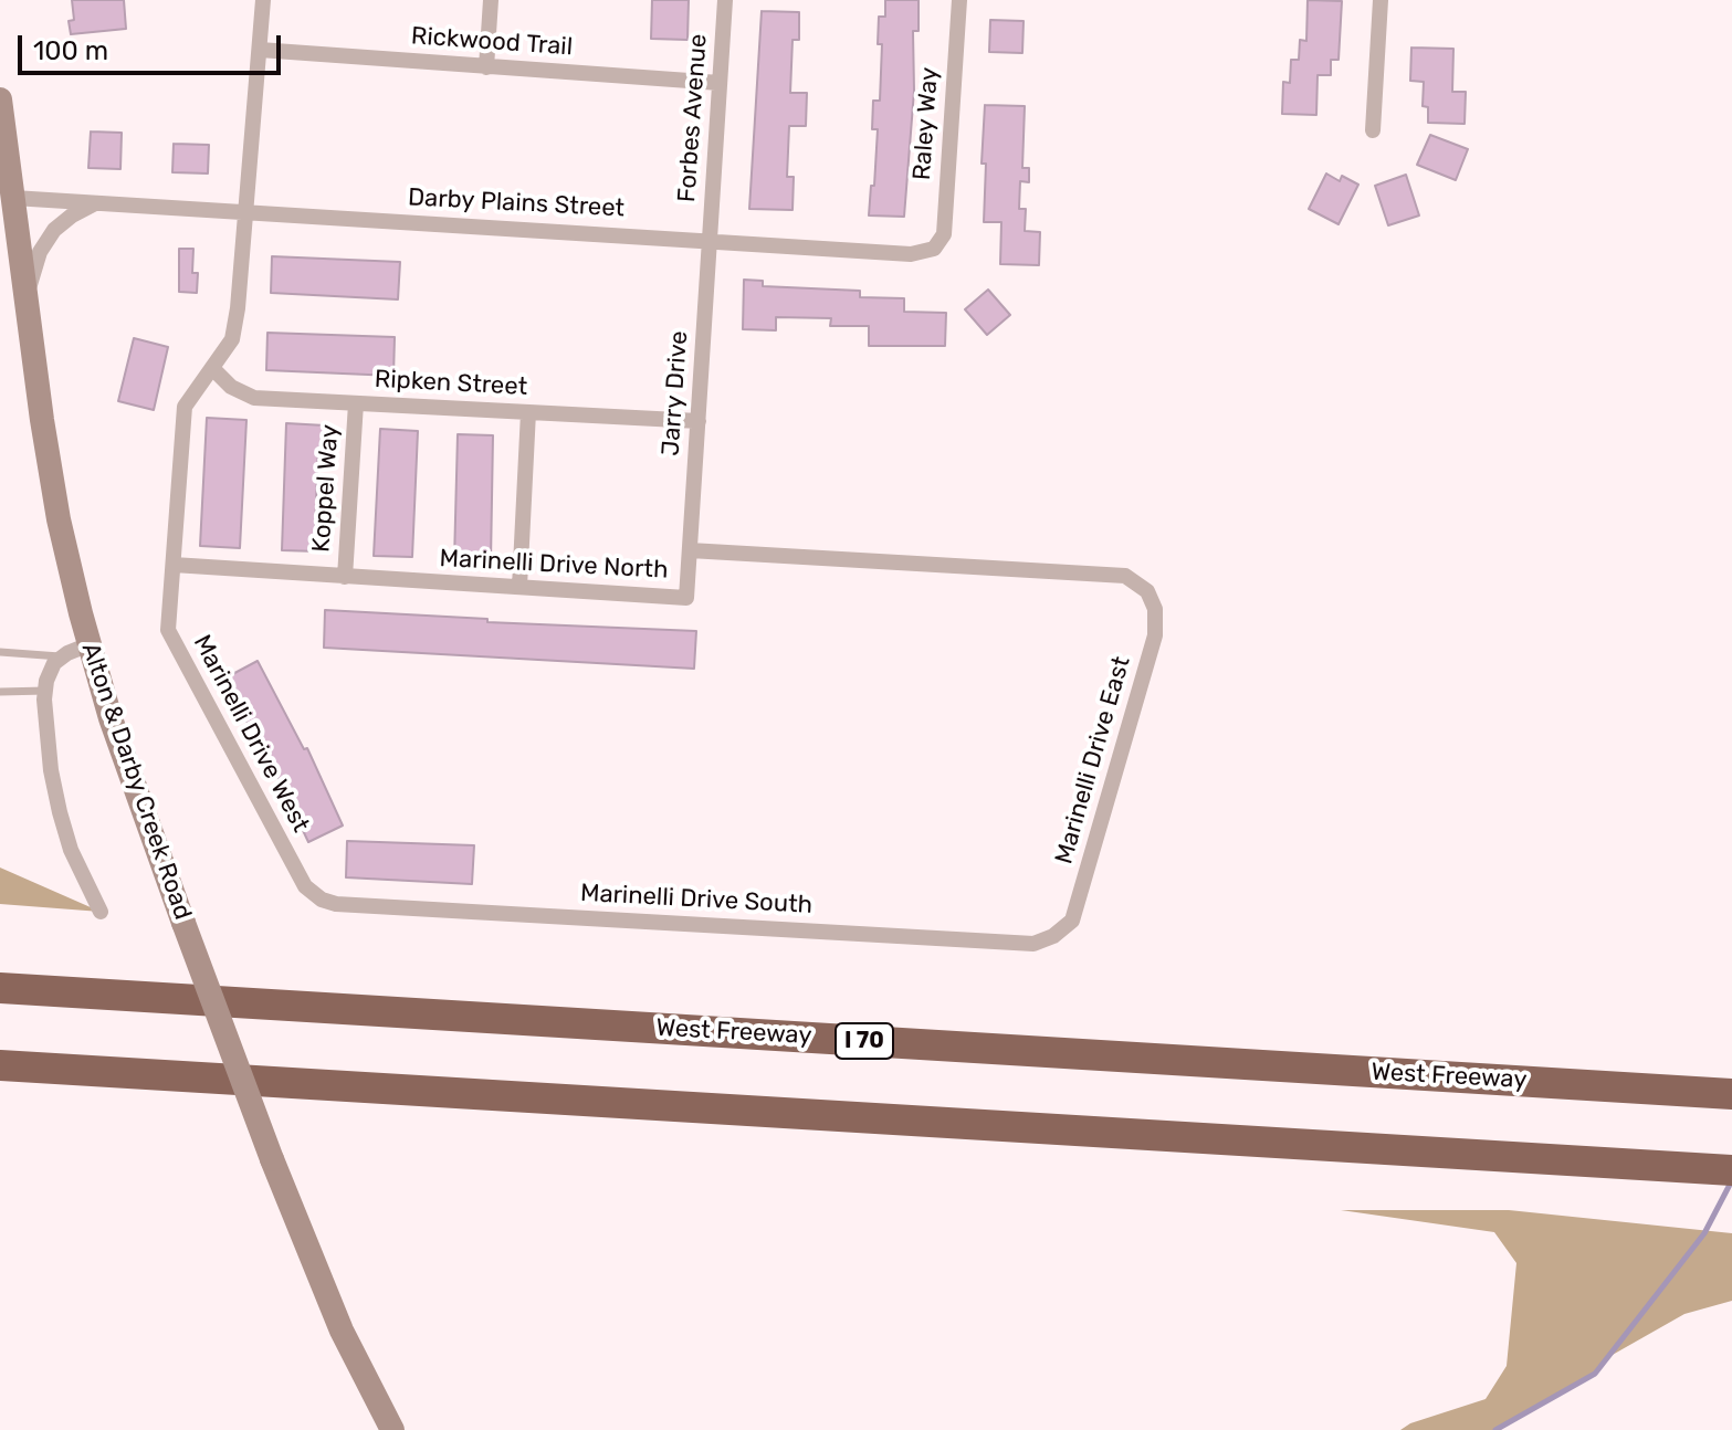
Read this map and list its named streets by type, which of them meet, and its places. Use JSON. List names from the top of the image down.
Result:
{
  "streets": {
    "highway": ["West Freeway", "I 70"],
    "main road": ["Alton & Darby Creek Road"],
    "street": [
      "Rickwood Trail",
      "Forbes Avenue",
      "Raley Way",
      "Darby Plains Street",
      "Ripken Street",
      "Jarry Drive",
      "Koppel Way",
      "Marinelli Drive North",
      "Marinelli Drive West",
      "Marinelli Drive East",
      "Marinelli Drive South"
    ]
  },
  "crossings": [
    ["Rickwood Trail", "Forbes Avenue"],
    ["Rickwood Trail", "Marinelli Drive West"],
    ["Forbes Avenue", "Darby Plains Street"],
    ["Forbes Avenue", "Jarry Drive"],
    ["Raley Way", "Darby Plains Street"],
    ["Darby Plains Street", "Jarry Drive"],
    ["Darby Plains Street", "Marinelli Drive West"],
    ["Darby Plains Street", "Alton & Darby Creek Road"],
    ["Ripken Street", "Jarry Drive"],
    ["Ripken Street", "Koppel Way"],
    ["Ripken Street", "Marinelli Drive West"],
    ["Jarry Drive", "Marinelli Drive North"],
    ["Koppel Way", "Marinelli Drive North"],
    ["Marinelli Drive North", "Marinelli Drive West"],
    ["Marinelli Drive North", "Marinelli Drive East"],
    ["Marinelli Drive West", "Marinelli Drive South"],
    ["Marinelli Drive East", "Marinelli Drive South"]
  ],
  "scale_bar": "100 m"
}
